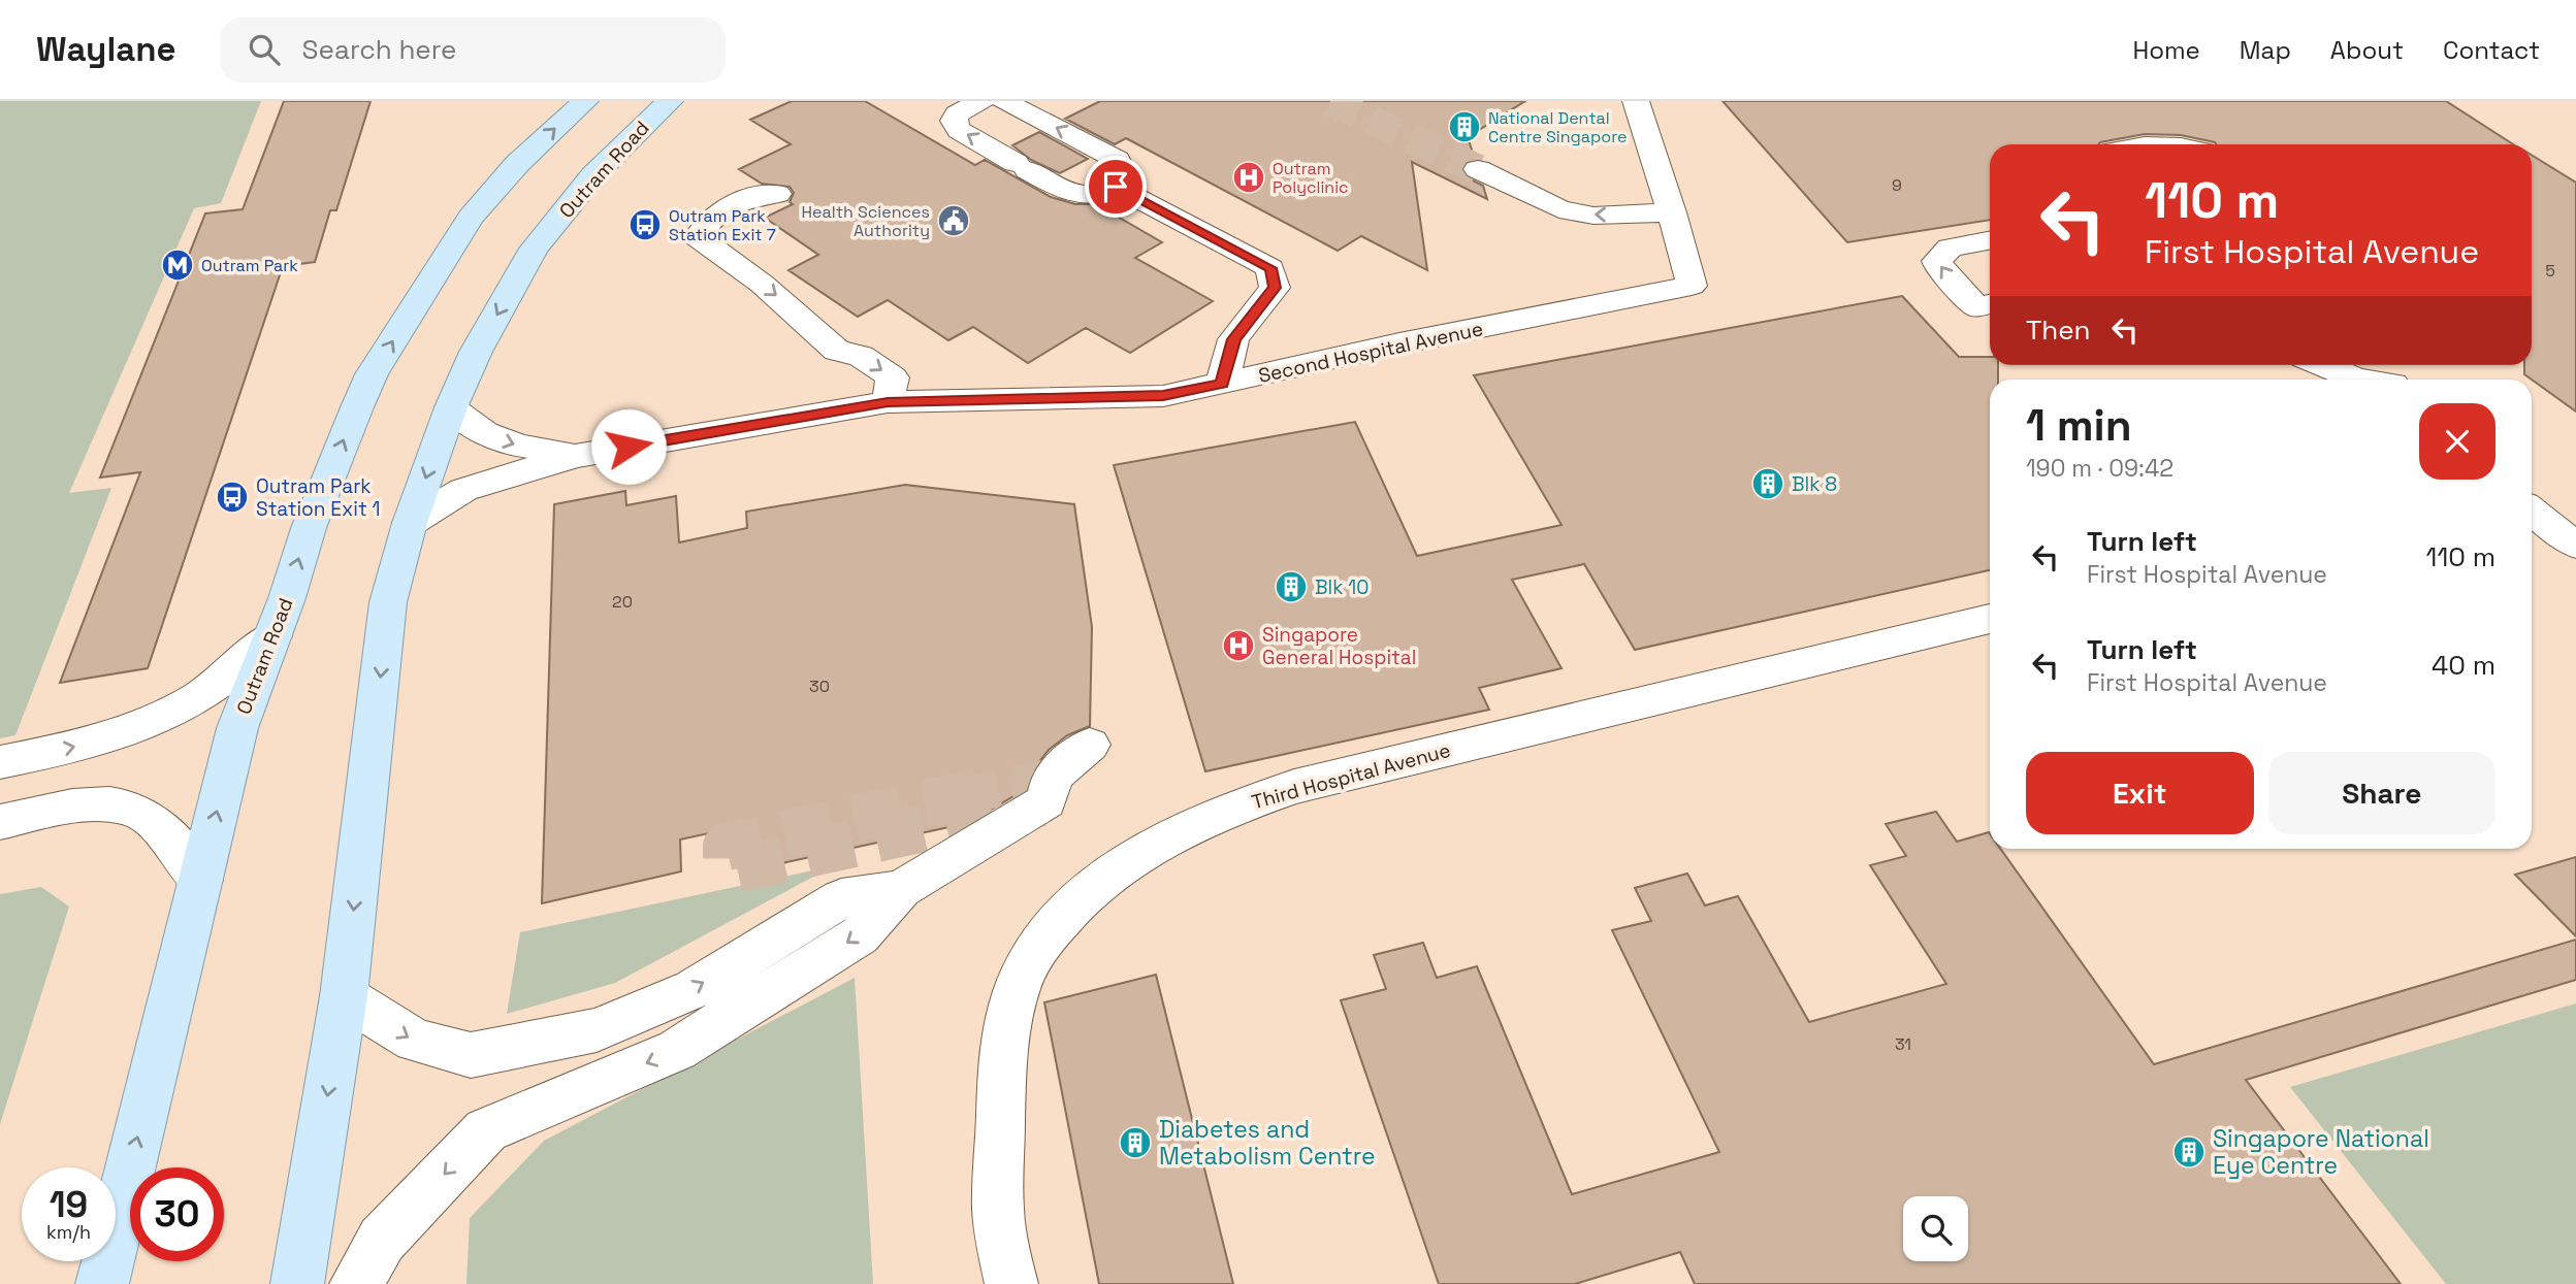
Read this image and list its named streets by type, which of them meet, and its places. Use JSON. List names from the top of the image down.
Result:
{
  "streets": {
    "main road": ["Outram Road"],
    "street": ["Second Hospital Avenue", "Third Hospital Avenue"]
  },
  "crossings": [
    ["Outram Road", "Second Hospital Avenue"]
  ],
  "places": {
    "building": [
      "National Dental Centre Singapore",
      "Blk 8",
      "Blk 10",
      "Diabetes and Metabolism Centre",
      "Singapore National Eye Centre"
    ],
    "hospital": ["Outram Polyclinic", "Singapore General Hospital"],
    "public building": ["Health Sciences Authority"],
    "bus stop": ["Outram Park Station Exit 7", "Outram Park Station Exit 1"],
    "metro station": ["Outram Park"]
  },
  "house_numbers": [
    "9",
    "5",
    "20",
    "30",
    "31"
  ],
  "page": {
    "header": "Waylane",
    "search": "Search here",
    "nav": [
      "Home",
      "Map",
      "About",
      "Contact"
    ],
    "turn": ["110 m", "First Hospital Avenue"],
    "then": "Then",
    "heading": ["1 min", "190 m · 09:42"],
    "list": [
      {
        "name": "Turn left",
        "note": "First Hospital Avenue",
        "value": "110 m"
      },
      {
        "name": "Turn left",
        "note": "First Hospital Avenue",
        "value": "40 m"
      }
    ],
    "buttons": ["Exit", "Share"],
    "speed": "19 km/h",
    "limit": "30"
  }
}
